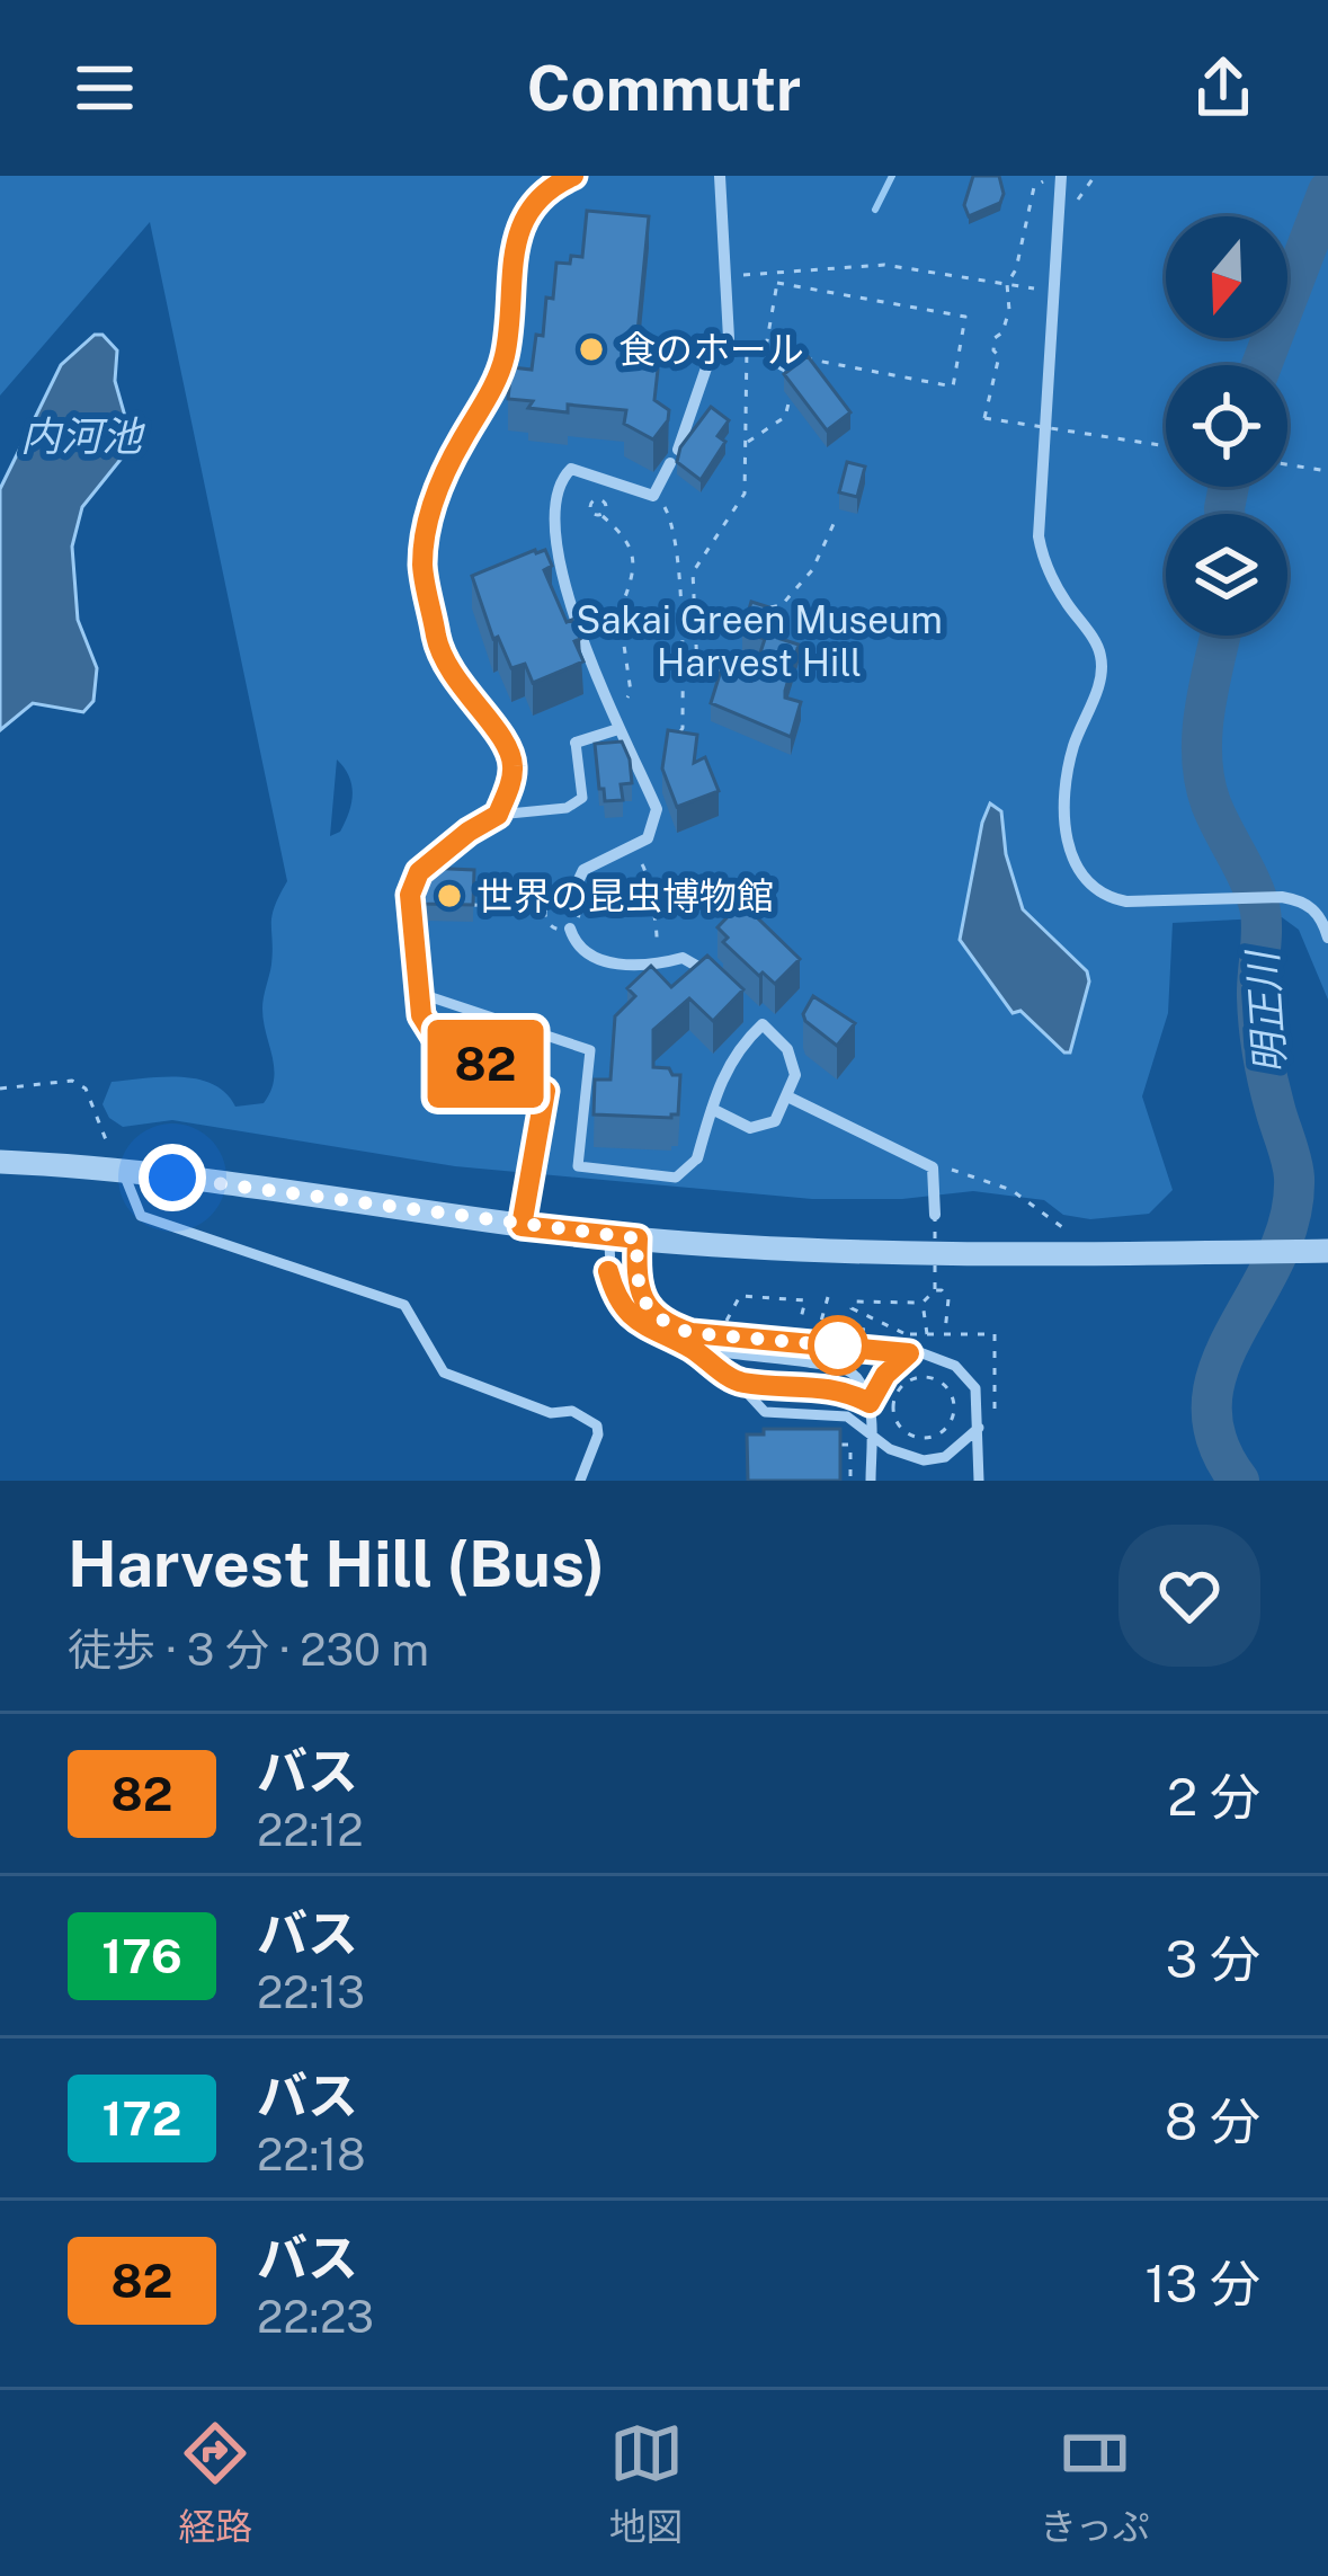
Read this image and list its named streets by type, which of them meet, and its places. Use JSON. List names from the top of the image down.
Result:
{
  "water": ["内河池", "明正川"],
  "parks": ["Sakai Green Museum Harvest Hill"],
  "places": ["食のホール", "世界の昆虫博物館"],
  "lines": ["bus line 82"],
  "north": "bottom",
  "page": {
    "header": "Commutr",
    "on_map": "82",
    "heading": ["Harvest Hill (Bus)", "徒歩 · 3 分 · 230 m"],
    "list": [
      {
        "mark": "82",
        "name": "バス",
        "note": "22:12",
        "value": "2 分"
      },
      {
        "mark": "176",
        "name": "バス",
        "note": "22:13",
        "value": "3 分"
      },
      {
        "mark": "172",
        "name": "バス",
        "note": "22:18",
        "value": "8 分"
      },
      {
        "mark": "82",
        "name": "バス",
        "note": "22:23",
        "value": "13 分"
      }
    ],
    "tabs": ["経路", "地図", "きっぷ"]
  }
}
